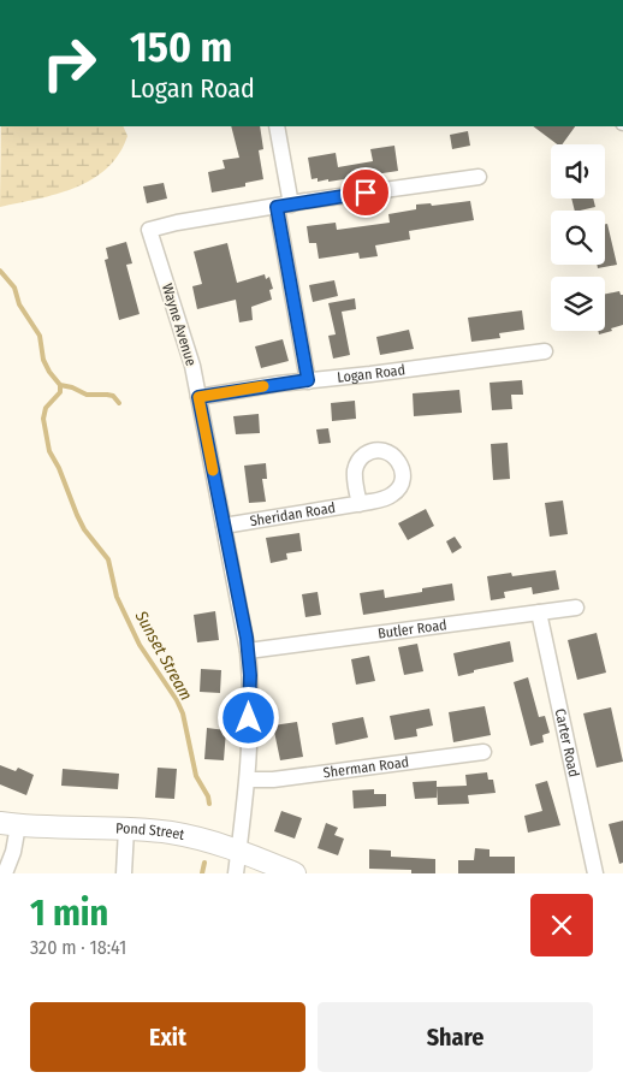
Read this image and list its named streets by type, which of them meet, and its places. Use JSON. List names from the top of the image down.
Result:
{
  "streets": {
    "main road": ["Pond Street"],
    "street": [
      "Wayne Avenue",
      "Logan Road",
      "Sheridan Road",
      "Butler Road",
      "Carter Road",
      "Sherman Road"
    ]
  },
  "crossings": [
    ["Wayne Avenue", "Logan Road"],
    ["Wayne Avenue", "Sheridan Road"],
    ["Wayne Avenue", "Butler Road"],
    ["Wayne Avenue", "Sherman Road"],
    ["Wayne Avenue", "Pond Street"],
    ["Butler Road", "Carter Road"]
  ],
  "water": ["Sunset Stream"],
  "page": {
    "turn": ["150 m", "Logan Road"],
    "heading": ["1 min", "320 m · 18:41"],
    "buttons": ["Exit", "Share"]
  }
}
